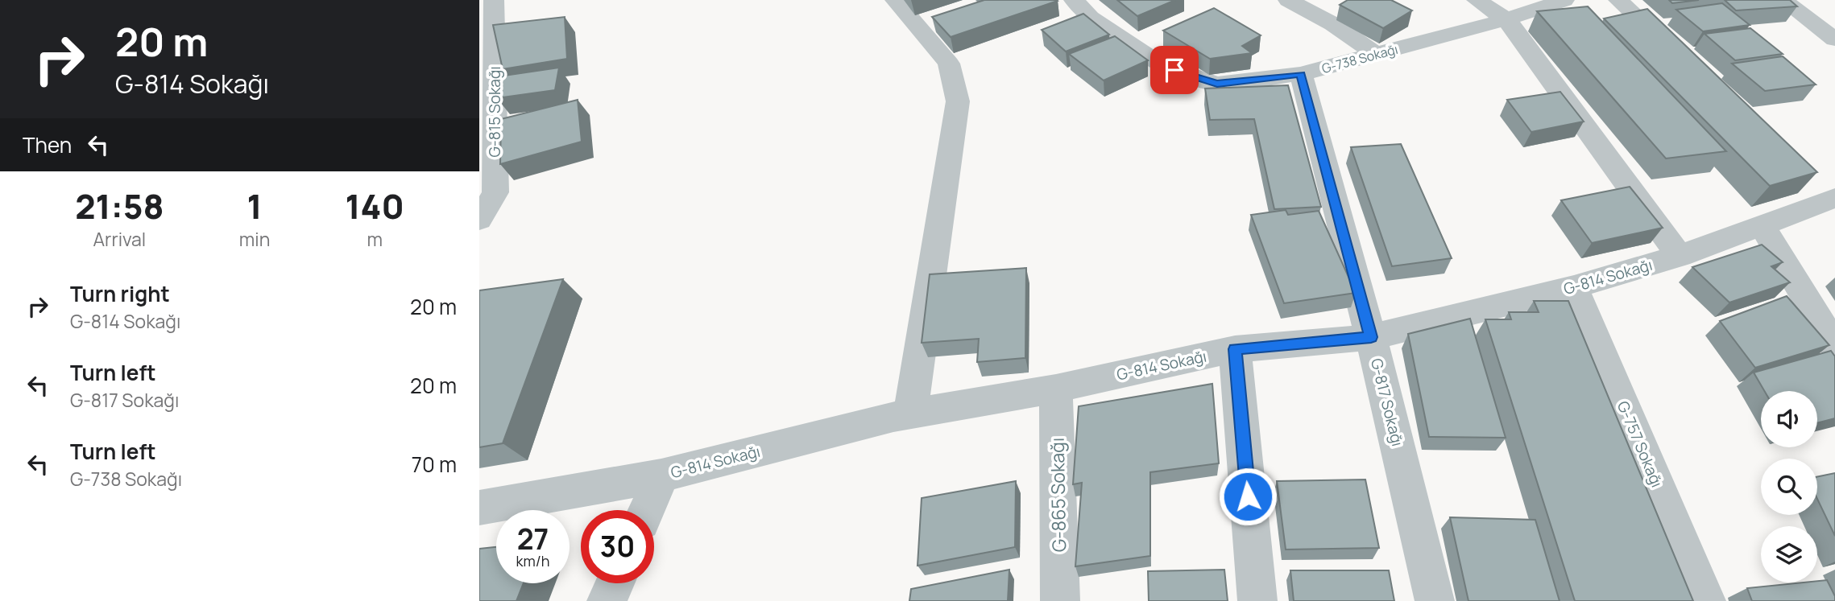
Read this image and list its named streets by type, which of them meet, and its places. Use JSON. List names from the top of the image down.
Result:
{
  "streets": {
    "street": [
      "G-738 Sokağı",
      "G-815 Sokağı",
      "G-814 Sokağı",
      "G-817 Sokağı",
      "G-757 Sokağı",
      "G-865 Sokağı"
    ]
  },
  "crossings": [
    ["G-738 Sokağı", "G-817 Sokağı"],
    ["G-814 Sokağı", "G-817 Sokağı"],
    ["G-814 Sokağı", "G-757 Sokağı"],
    ["G-814 Sokağı", "G-865 Sokağı"]
  ],
  "page": {
    "turn": ["20 m", "G-814 Sokağı"],
    "then": "Then",
    "eta": [
      "21:58",
      "Arrival",
      "1",
      "min",
      "140",
      "m"
    ],
    "list": [
      {
        "name": "Turn right",
        "note": "G-814 Sokağı",
        "value": "20 m"
      },
      {
        "name": "Turn left",
        "note": "G-817 Sokağı",
        "value": "20 m"
      },
      {
        "name": "Turn left",
        "note": "G-738 Sokağı",
        "value": "70 m"
      }
    ],
    "speed": "27 km/h",
    "limit": "30"
  }
}
